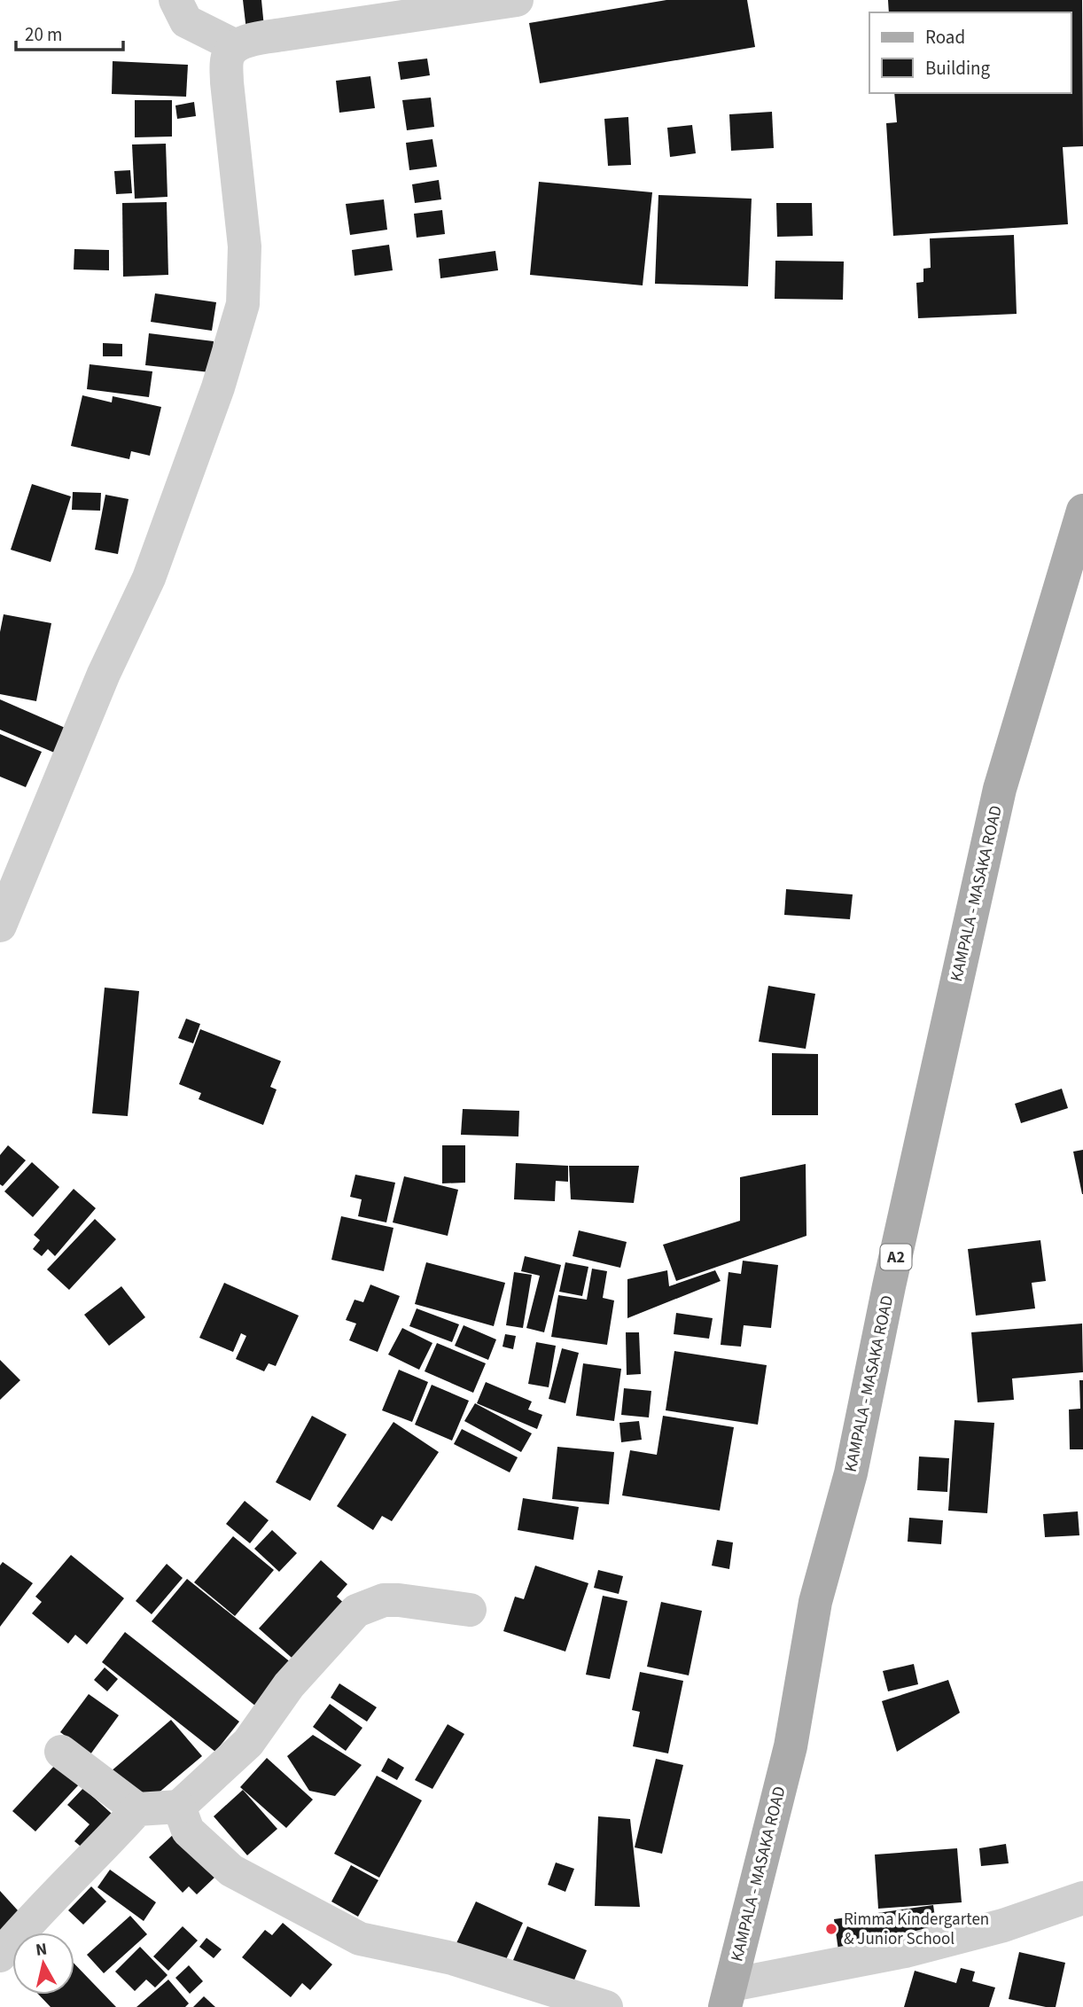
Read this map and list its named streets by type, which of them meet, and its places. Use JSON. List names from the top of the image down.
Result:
{
  "streets": {
    "main road": ["KAMPALA - MASAKA ROAD", "A2"]
  },
  "places": ["Rimma Kindergarten & Junior School"],
  "legend": ["Road", "Building"],
  "scale_bar": "20 m",
  "north": "top"
}
